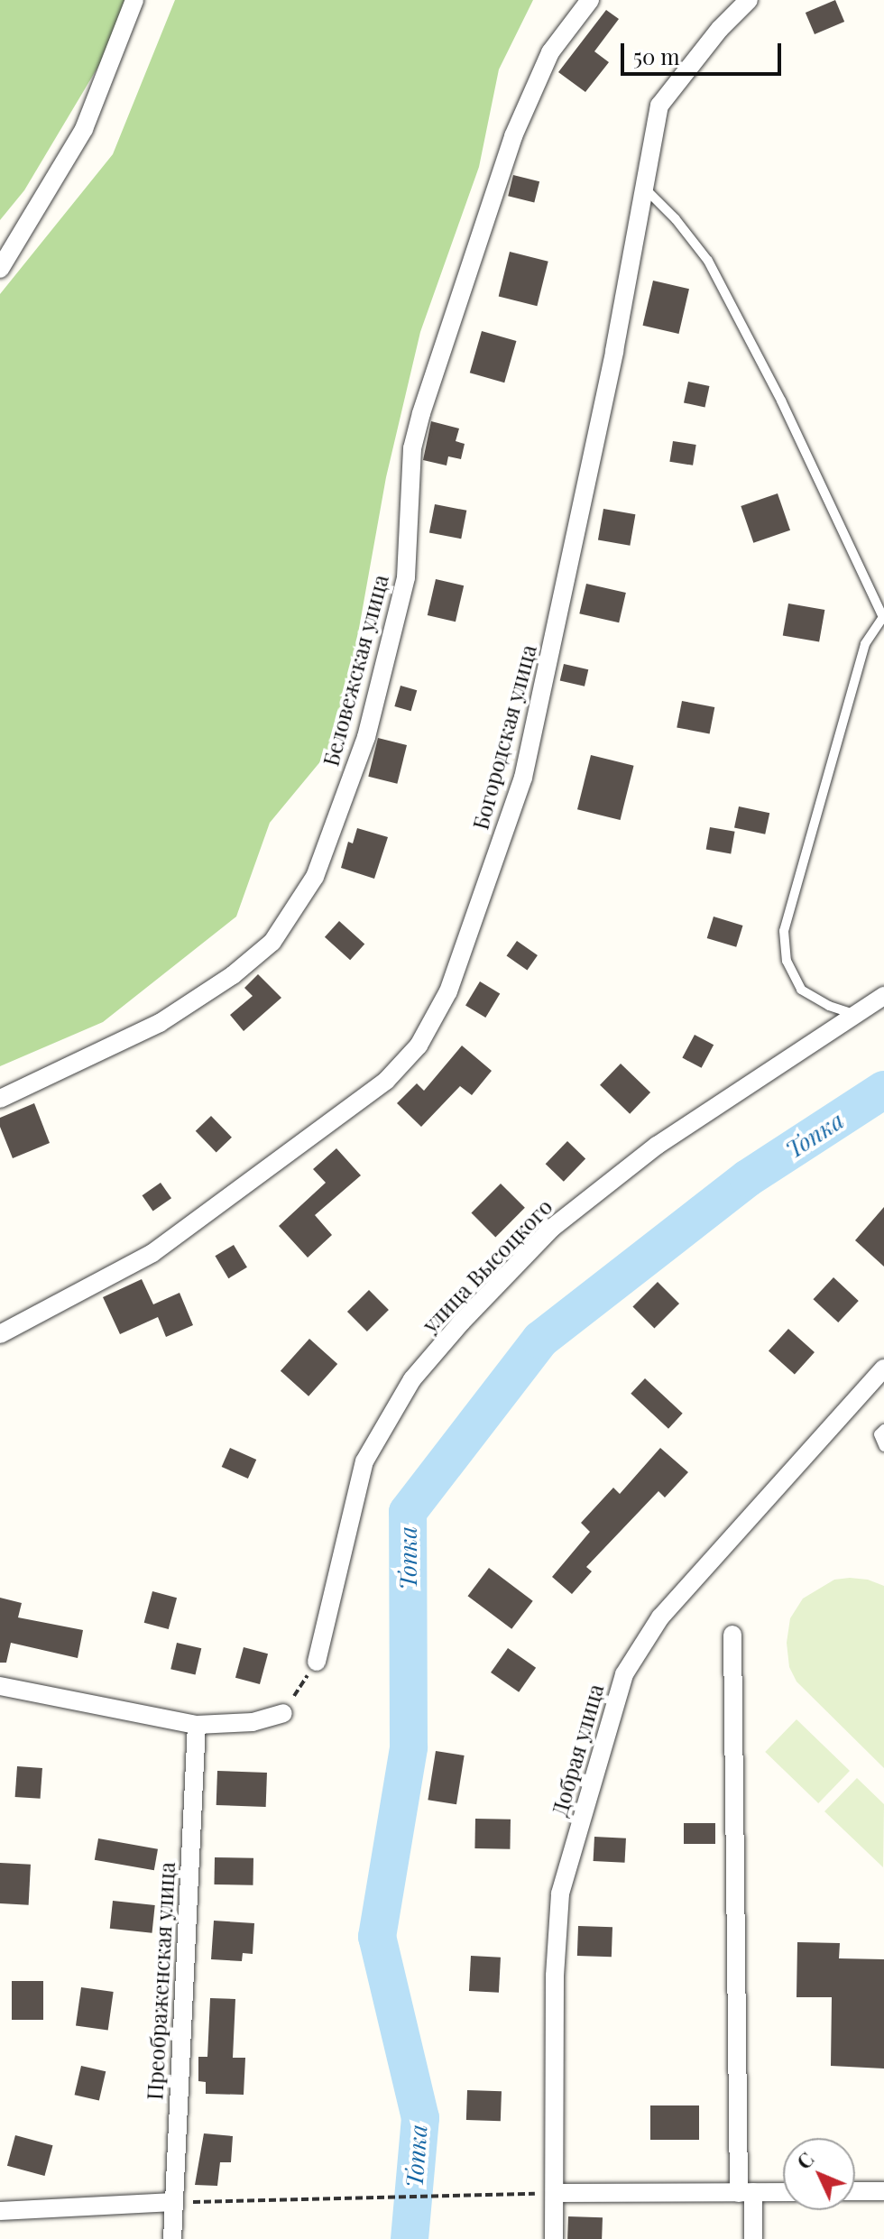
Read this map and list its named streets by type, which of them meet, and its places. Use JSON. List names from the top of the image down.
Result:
{
  "streets": {
    "street": [
      "Беловежская улица",
      "Богородская улица",
      "улица Высоцкого",
      "Добрая улица",
      "Преображенская улица"
    ]
  },
  "water": ["Топка"],
  "scale_bar": "50 m",
  "north": "top left"
}
